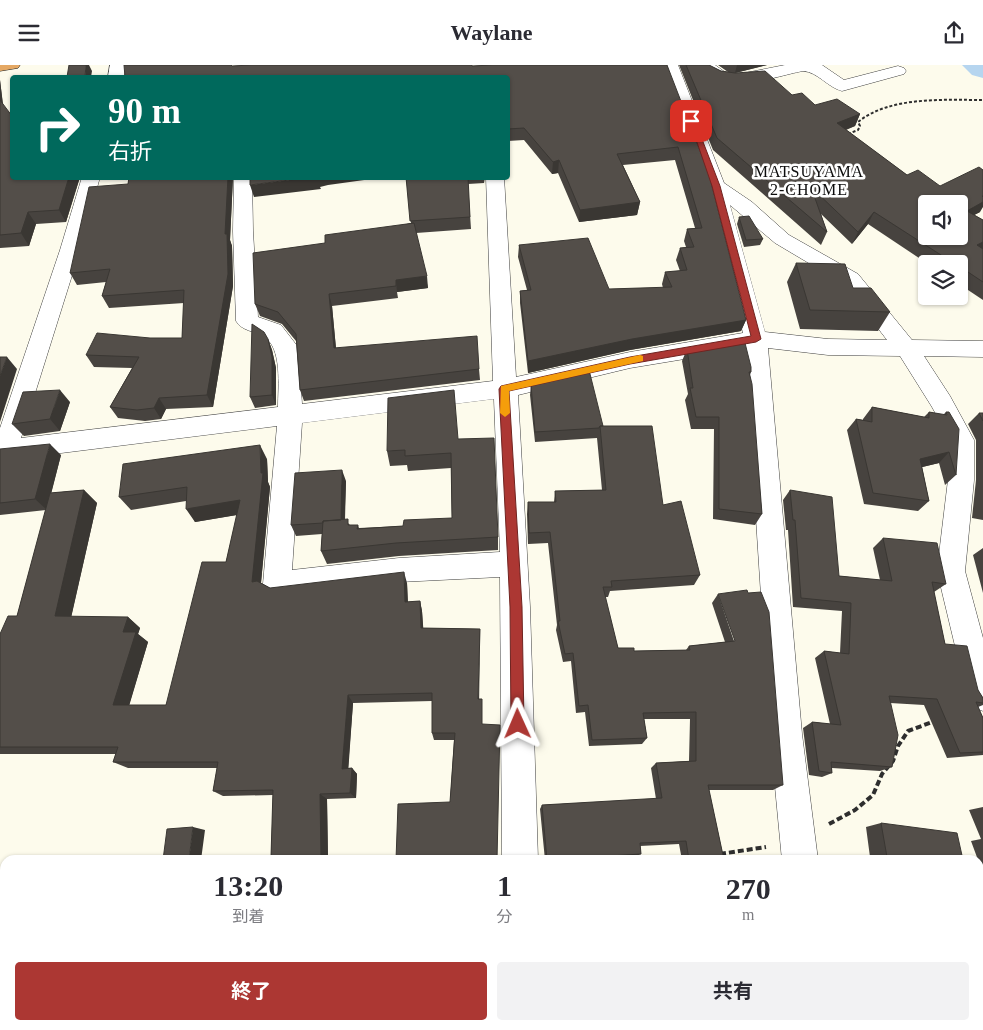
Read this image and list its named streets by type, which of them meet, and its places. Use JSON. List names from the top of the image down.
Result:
{
  "districts": ["MATSUYAMA 2-CHOME"],
  "page": {
    "header": "Waylane",
    "turn": ["90 m", "右折"],
    "eta": [
      "13:20",
      "到着",
      "1",
      "分",
      "270",
      "m"
    ],
    "buttons": ["終了", "共有"]
  }
}
